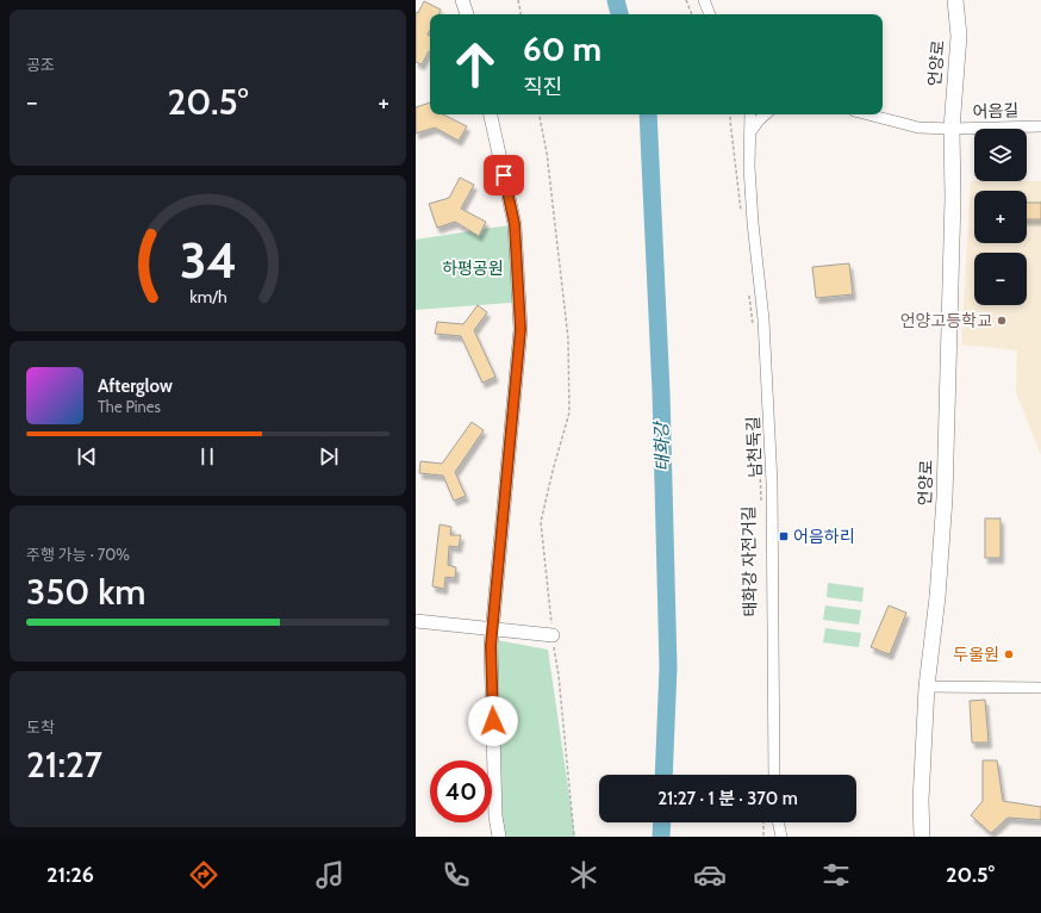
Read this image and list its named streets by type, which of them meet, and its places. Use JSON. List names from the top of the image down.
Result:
{
  "streets": {
    "main road": ["언양로"],
    "street": ["어음길", "남천둑길"],
    "path": ["태화강 자전거길"]
  },
  "crossings": [
    ["언양로", "어음길"]
  ],
  "water": ["태화강"],
  "parks": ["하평공원"],
  "places": {
    "other": ["언양고등학교", "두울원"],
    "transit": ["어음하리"]
  },
  "page": {
    "tile": [
      "공조",
      ["주행 가능 · 70%", "350 km"],
      ["도착", "21:27"]
    ],
    "turn": ["60 m", "직진"],
    "heat": ["−", "20.5°", "+"],
    "map_buttons": ["+", "−"],
    "song": ["Afterglow", "The Pines"],
    "limit": "40",
    "trip": "21:27 · 1 분 · 370 m",
    "tabs": ["21:26", "20.5°"],
    "gauge": ["34", "km/h"]
  }
}
